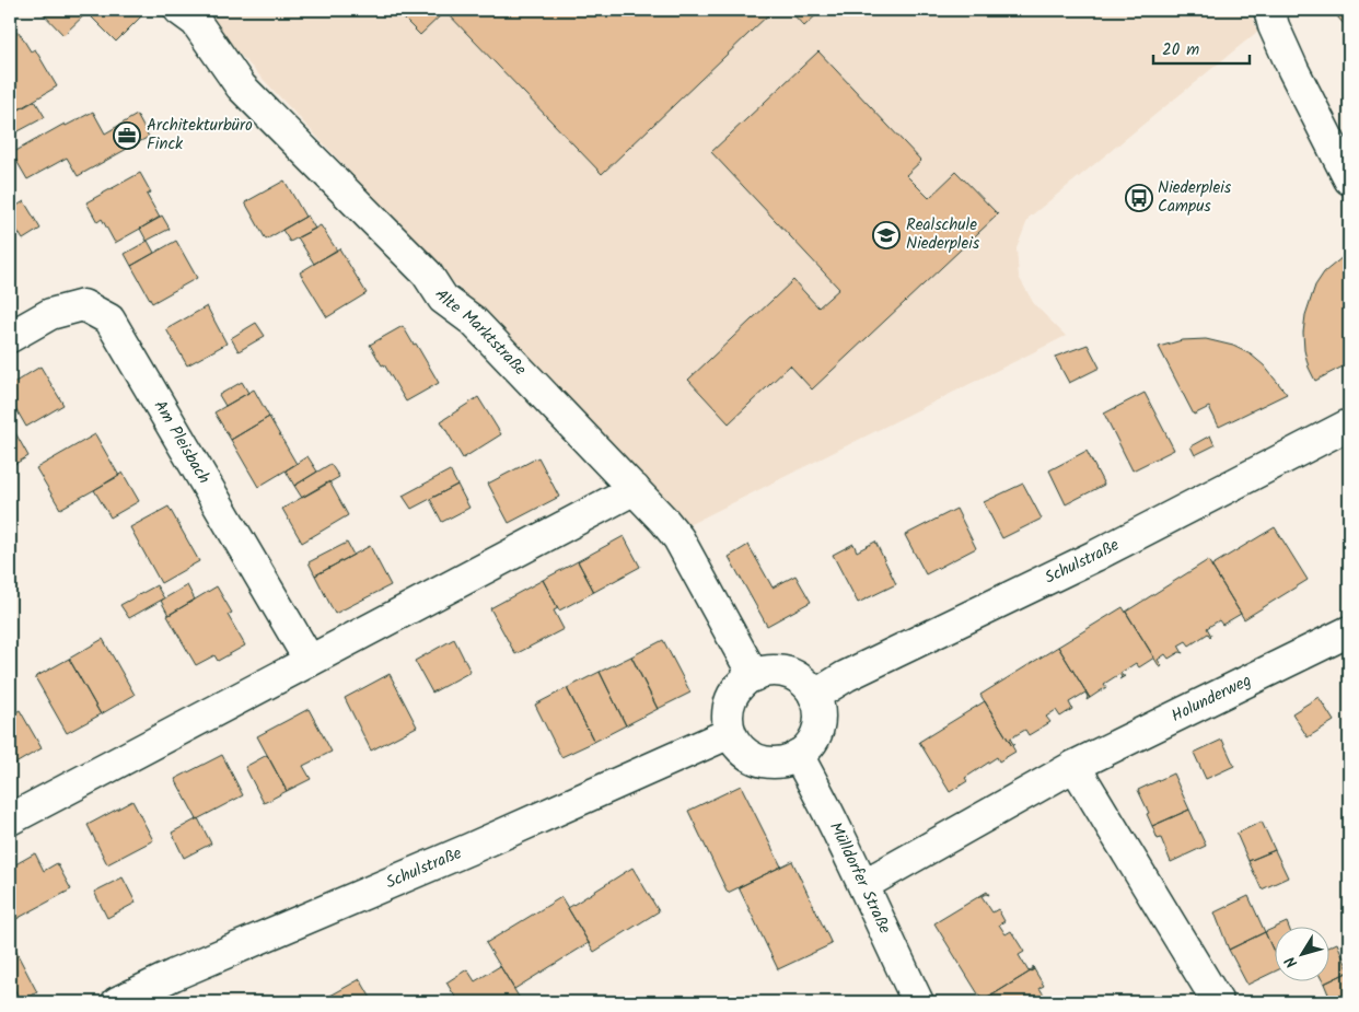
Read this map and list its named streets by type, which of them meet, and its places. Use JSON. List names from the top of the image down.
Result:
{
  "streets": {
    "street": [
      "Alte Marktstraße",
      "Am Pleisbach",
      "Schulstraße",
      "Holunderweg",
      "Mülldorfer Straße"
    ]
  },
  "crossings": [
    ["Alte Marktstraße", "Schulstraße"],
    ["Alte Marktstraße", "Mülldorfer Straße"],
    ["Schulstraße", "Mülldorfer Straße"],
    ["Holunderweg", "Mülldorfer Straße"]
  ],
  "places": {
    "office": ["Architekturbüro Finck"],
    "bus stop": ["Niederpleis Campus"],
    "school or university": ["Realschule Niederpleis"]
  },
  "scale_bar": "20 m",
  "north": "bottom left"
}
